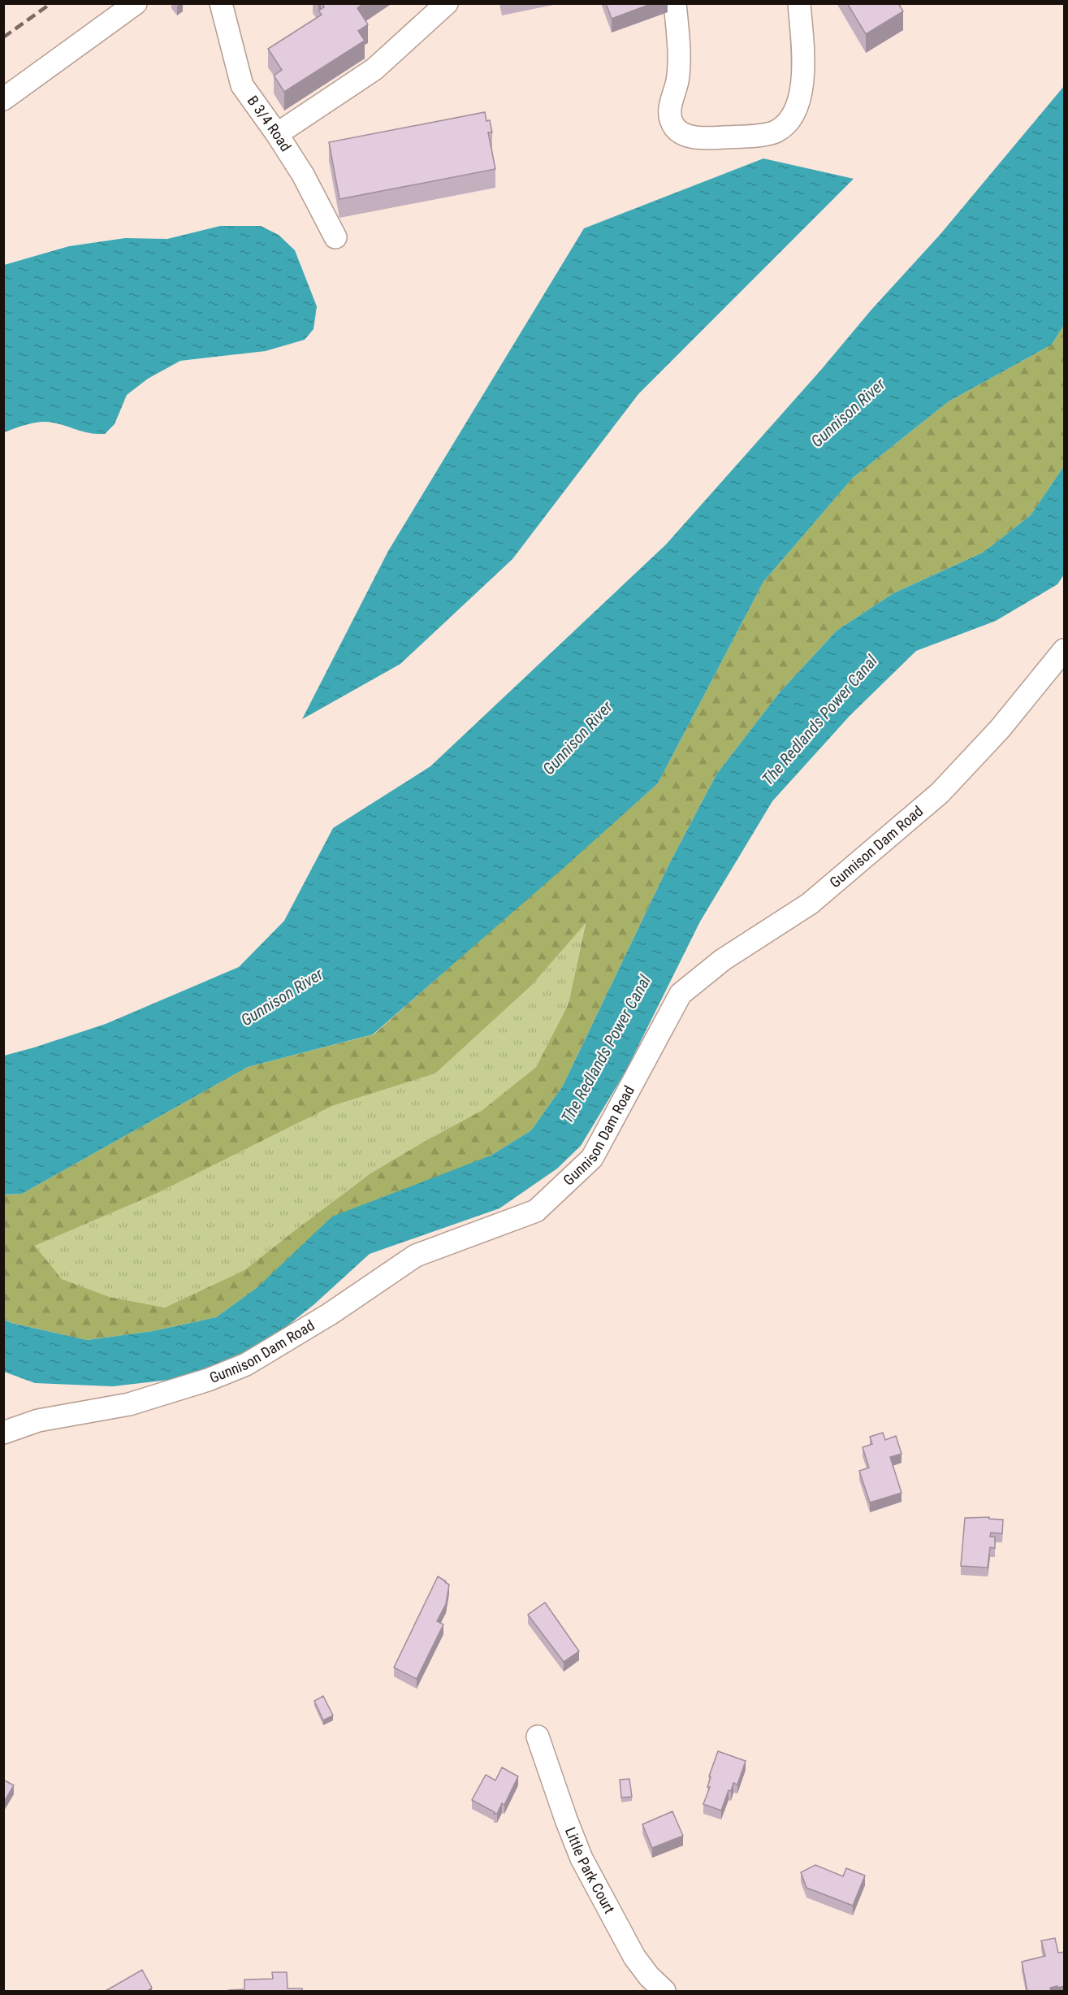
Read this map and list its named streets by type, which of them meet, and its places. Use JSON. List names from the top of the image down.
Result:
{
  "streets": {
    "street": ["B 3/4 Road", "Gunnison Dam Road", "Little Park Court"]
  },
  "water": ["Gunnison River", "The Redlands Power Canal"]
}
